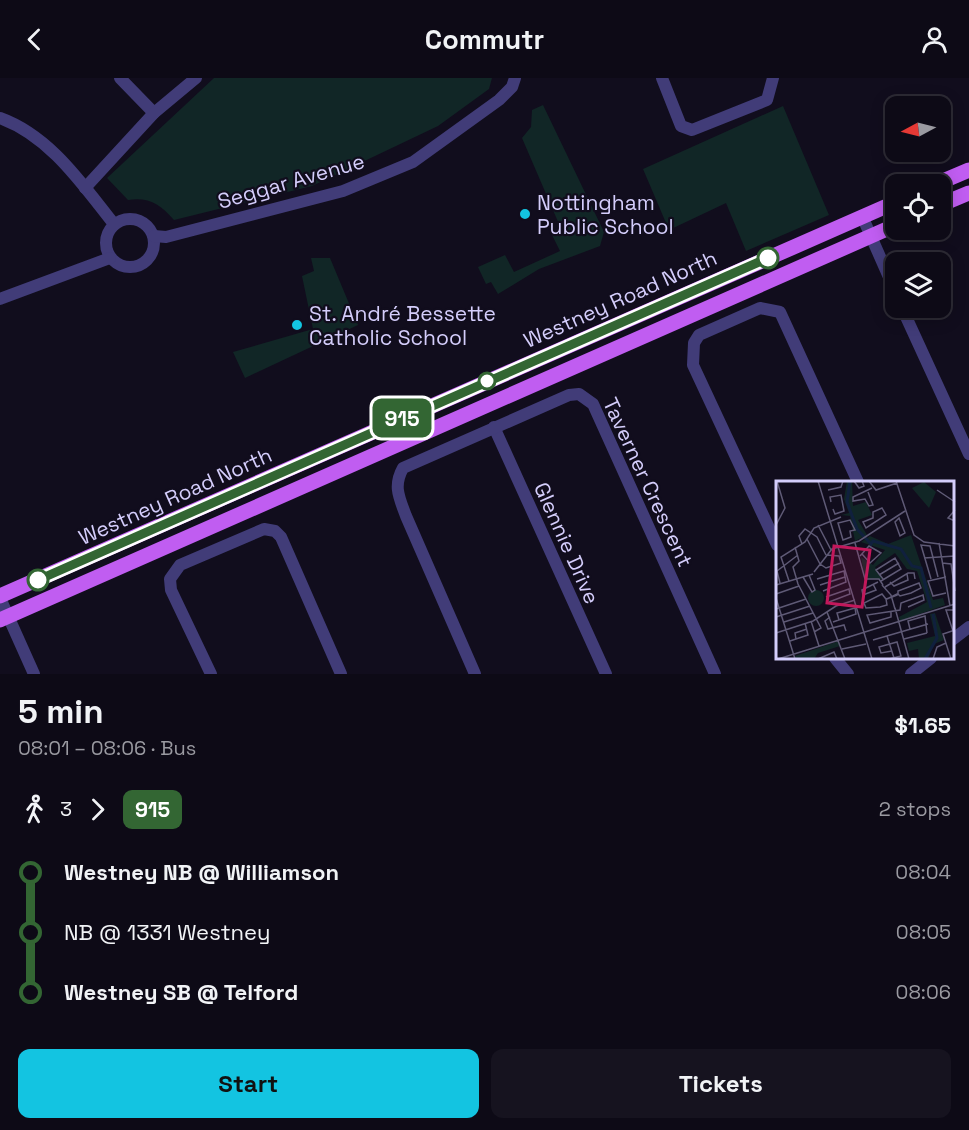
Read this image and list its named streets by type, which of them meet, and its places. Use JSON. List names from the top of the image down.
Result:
{
  "streets": {
    "main road": ["Westney Road North"],
    "street": ["Seggar Avenue", "Taverner Crescent", "Glennie Drive"]
  },
  "crossings": [
    ["Taverner Crescent", "Glennie Drive"]
  ],
  "places": ["Nottingham Public School", "St. André Bessette Catholic School"],
  "lines": ["bus line 915"],
  "north": "left",
  "page": {
    "header": "Commutr",
    "on_map": "915",
    "heading": ["5 min", "08:01 – 08:06 · Bus", "$1.65"],
    "legs": ["3", "915", "2 stops"],
    "list": [
      {
        "name": "Westney NB @ Williamson",
        "value": "08:04"
      },
      {
        "name": "NB @ 1331 Westney",
        "value": "08:05"
      },
      {
        "name": "Westney SB @ Telford",
        "value": "08:06"
      }
    ],
    "buttons": ["Start", "Tickets"]
  }
}
